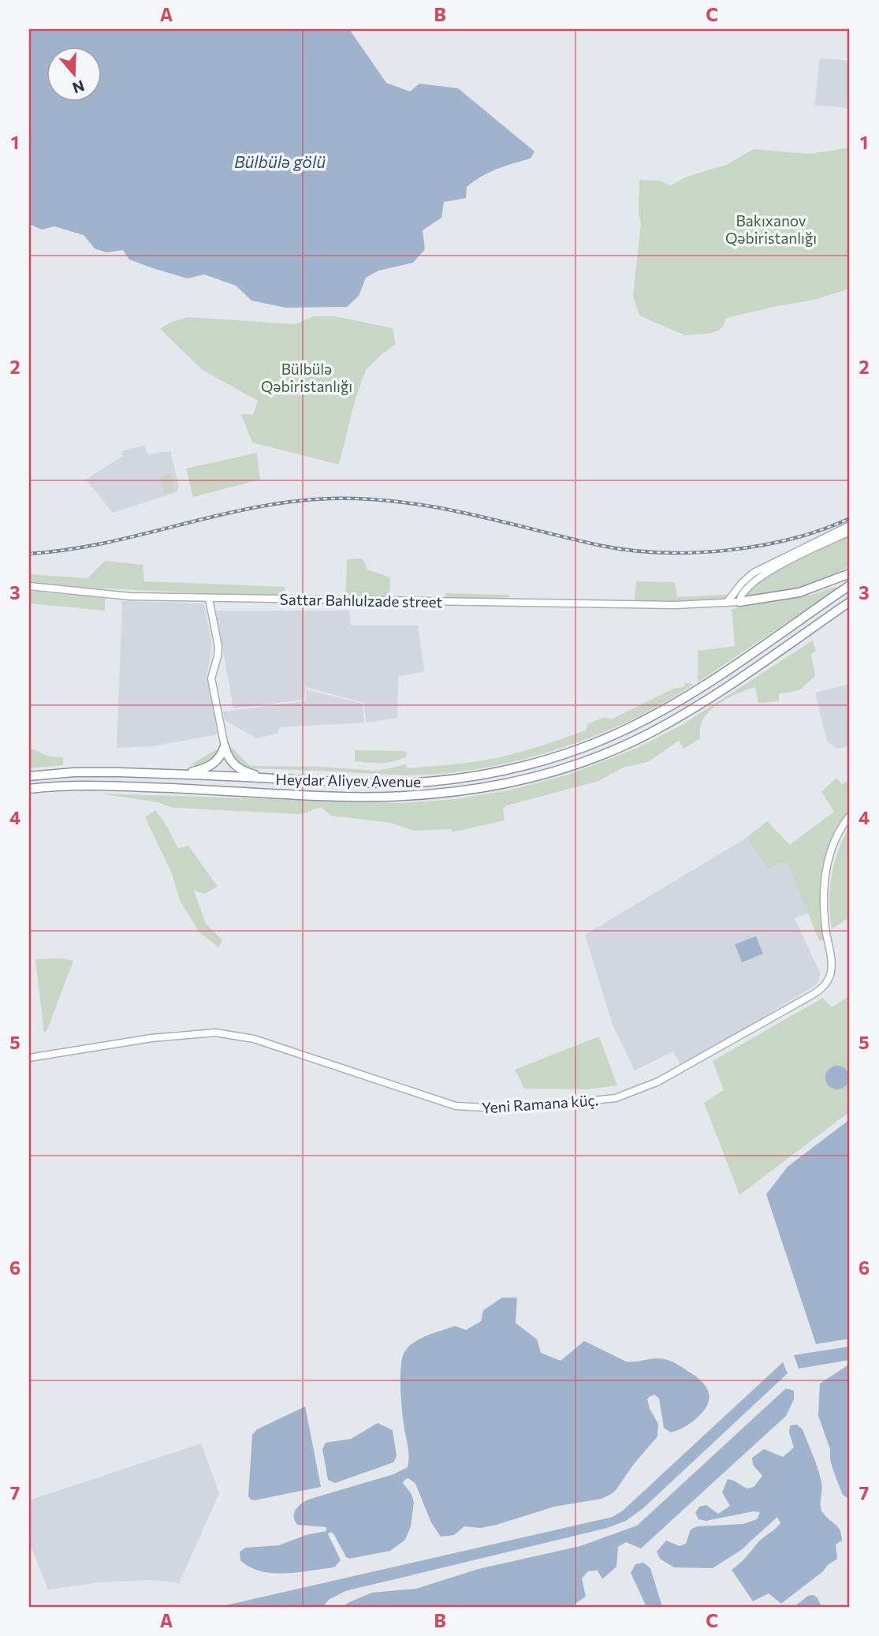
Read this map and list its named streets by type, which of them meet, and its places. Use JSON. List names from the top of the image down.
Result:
{
  "streets": {
    "highway": ["Heydar Aliyev Avenue"],
    "street": ["Sattar Bahlulzade street", "Yeni Ramana küç."]
  },
  "water": ["Bülbülə gölü"],
  "parks": ["Bakıxanov Qəbiristanlığı", "Bülbülə Qəbiristanlığı"],
  "north": "bottom",
  "grid": {
    "columns": ["A", "B", "C"],
    "rows": [
      "1",
      "2",
      "3",
      "4",
      "5",
      "6",
      "7"
    ]
  }
}
